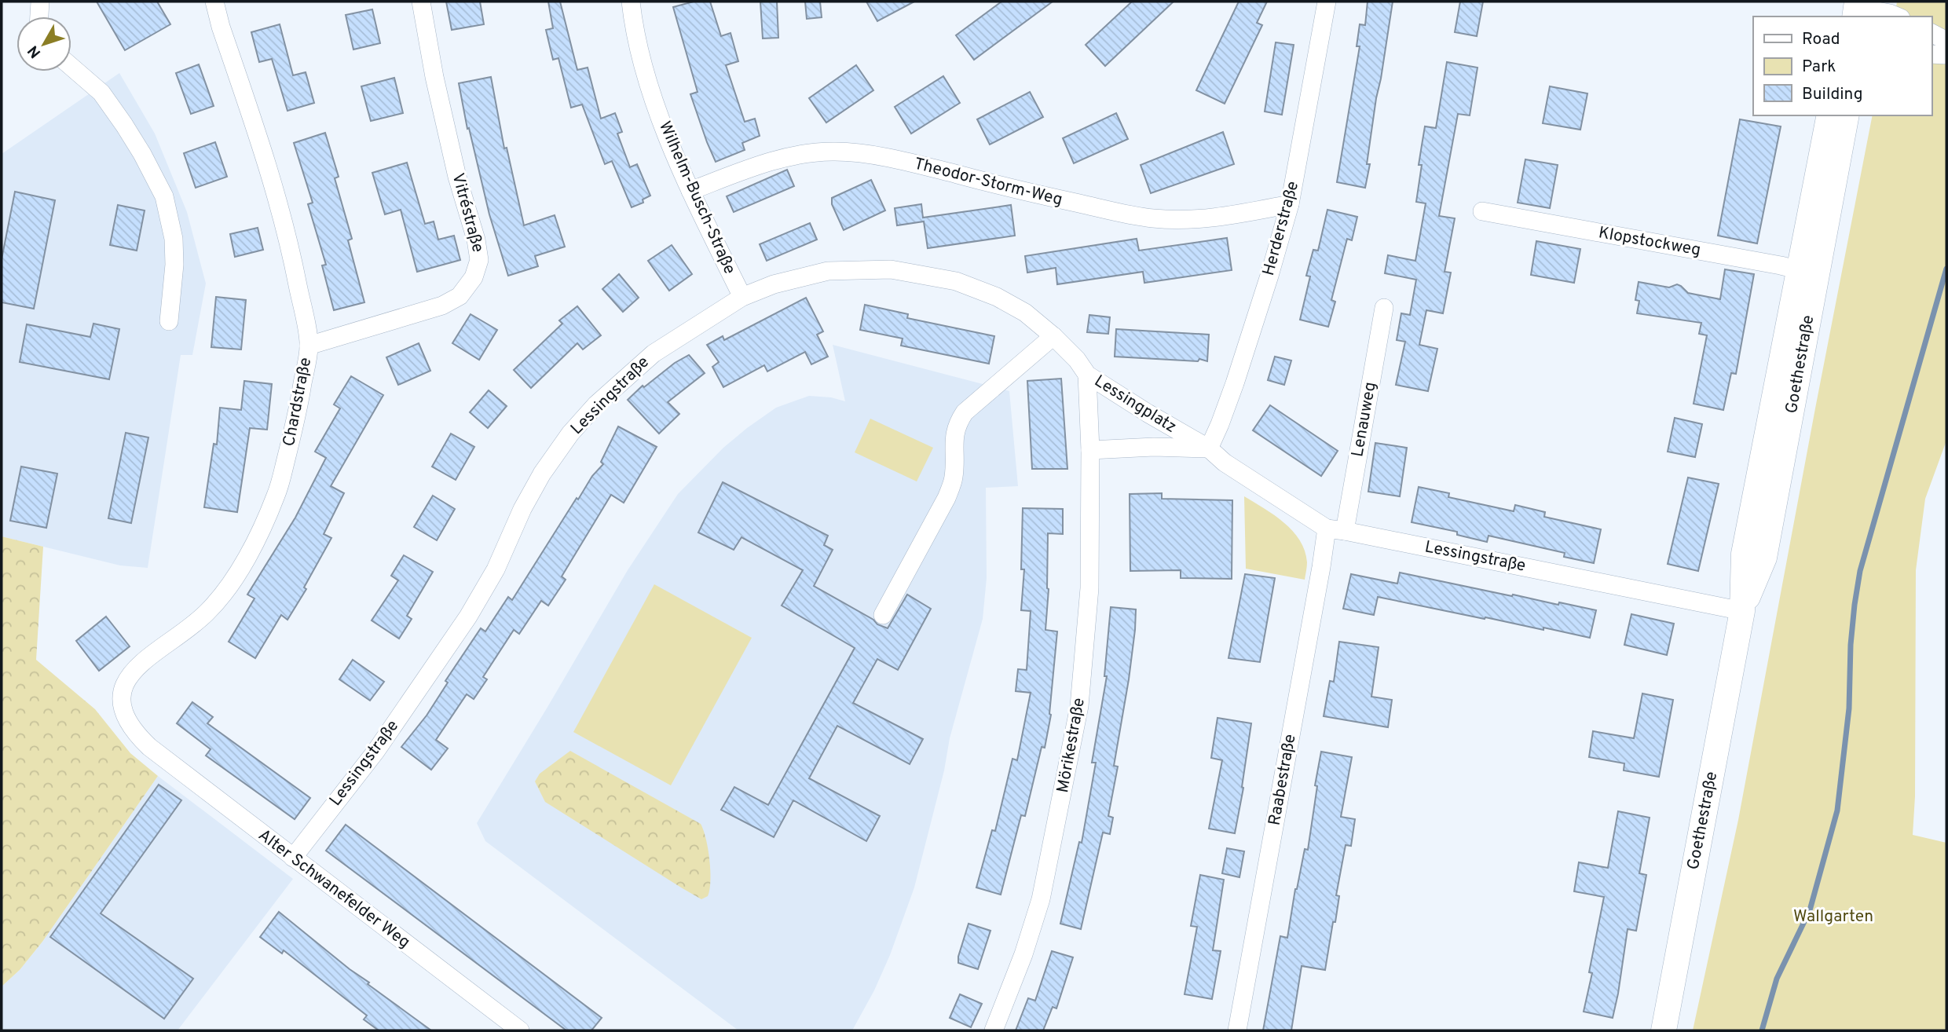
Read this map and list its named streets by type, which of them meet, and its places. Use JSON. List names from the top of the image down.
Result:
{
  "streets": {
    "main road": ["Goethestraße"],
    "street": [
      "Theodor-Storm-Weg",
      "Wilhelm-Busch-Straße",
      "Vitréstraße",
      "Herderstraße",
      "Klopstockweg",
      "Lessingstraße",
      "Chardstraße",
      "Lessingplatz",
      "Lenauweg",
      "Mörikestraße",
      "Raabestraße",
      "Alter Schwanefelder Weg"
    ]
  },
  "crossings": [
    ["Theodor-Storm-Weg", "Wilhelm-Busch-Straße"],
    ["Theodor-Storm-Weg", "Herderstraße"],
    ["Wilhelm-Busch-Straße", "Lessingstraße"],
    ["Vitréstraße", "Chardstraße"],
    ["Herderstraße", "Lessingplatz"],
    ["Klopstockweg", "Goethestraße"],
    ["Goethestraße", "Lessingstraße"],
    ["Lessingstraße", "Lessingplatz"],
    ["Lessingstraße", "Lenauweg"],
    ["Lessingstraße", "Raabestraße"],
    ["Lessingstraße", "Alter Schwanefelder Weg"],
    ["Chardstraße", "Alter Schwanefelder Weg"],
    ["Lessingplatz", "Mörikestraße"]
  ],
  "parks": ["Wallgarten"],
  "legend": ["Road", "Park", "Building"],
  "north": "bottom left"
}
